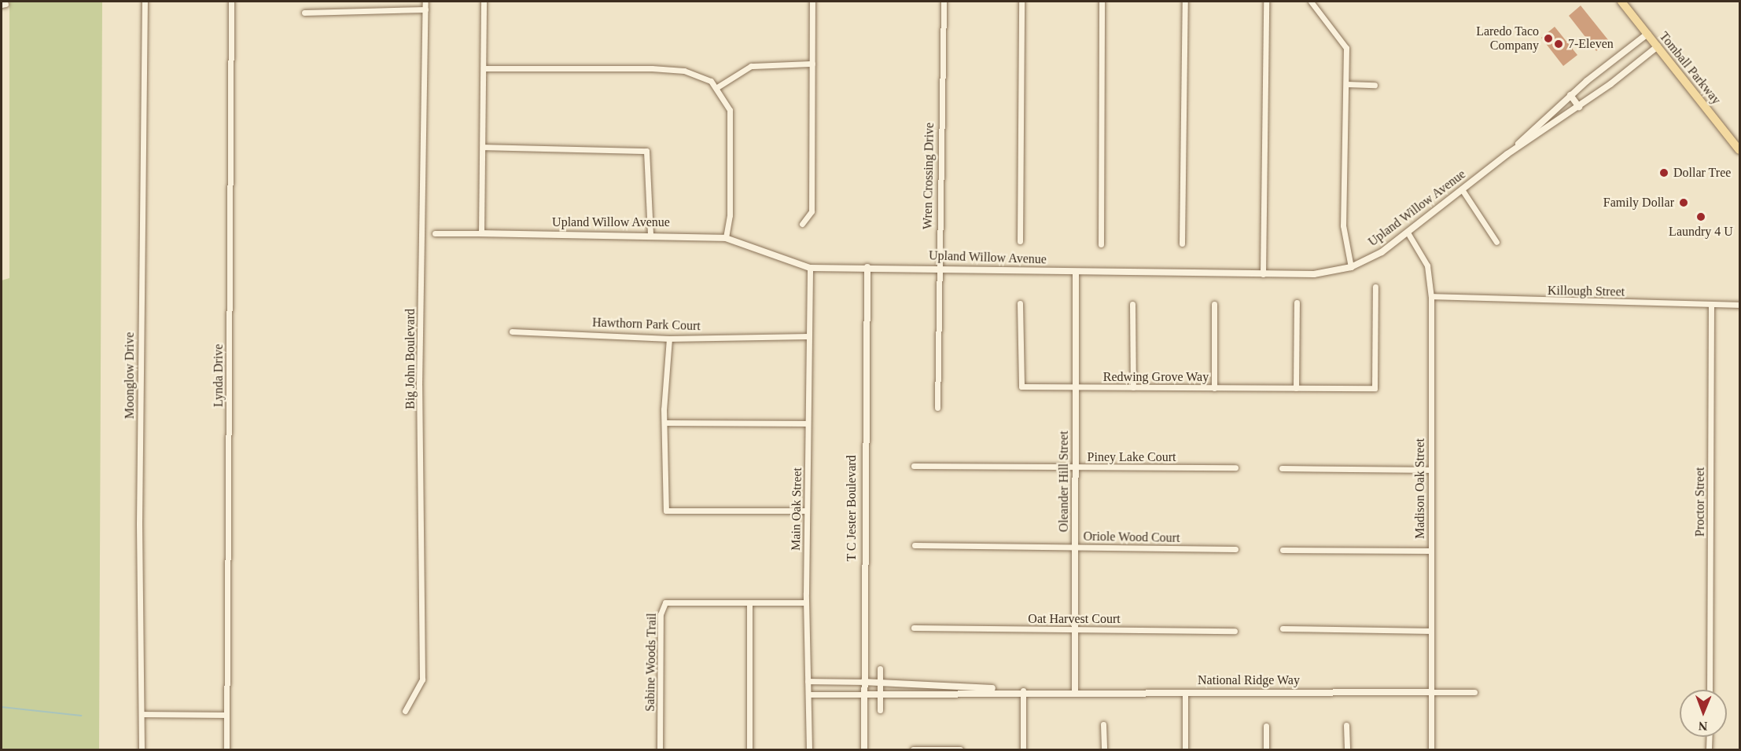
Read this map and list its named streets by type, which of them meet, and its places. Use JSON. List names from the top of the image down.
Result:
{
  "streets": {
    "main road": ["Tomball Parkway"],
    "street": [
      "Wren Crossing Drive",
      "Upland Willow Avenue",
      "Killough Street",
      "Hawthorn Park Court",
      "Big John Boulevard",
      "Moonglow Drive",
      "Lynda Drive",
      "Redwing Grove Way",
      "Piney Lake Court",
      "Oleander Hill Street",
      "Madison Oak Street",
      "Proctor Street",
      "T C Jester Boulevard",
      "Main Oak Street",
      "Oriole Wood Court",
      "Oat Harvest Court",
      "Sabine Woods Trail",
      "National Ridge Way"
    ]
  },
  "crossings": [
    ["Tomball Parkway", "Upland Willow Avenue"],
    ["Wren Crossing Drive", "Upland Willow Avenue"],
    ["Upland Willow Avenue", "Oleander Hill Street"],
    ["Upland Willow Avenue", "Madison Oak Street"],
    ["Upland Willow Avenue", "T C Jester Boulevard"],
    ["Upland Willow Avenue", "Main Oak Street"],
    ["Killough Street", "Madison Oak Street"],
    ["Killough Street", "Proctor Street"],
    ["Hawthorn Park Court", "Main Oak Street"],
    ["Redwing Grove Way", "Oleander Hill Street"],
    ["Piney Lake Court", "Oleander Hill Street"],
    ["Oleander Hill Street", "Oriole Wood Court"],
    ["Oleander Hill Street", "Oat Harvest Court"],
    ["Oleander Hill Street", "National Ridge Way"],
    ["Madison Oak Street", "National Ridge Way"],
    ["T C Jester Boulevard", "National Ridge Way"],
    ["Main Oak Street", "Sabine Woods Trail"],
    ["Main Oak Street", "National Ridge Way"]
  ],
  "places": [
    "Laredo Taco Company",
    "7-Eleven",
    "Dollar Tree",
    "Family Dollar",
    "Laundry 4 U"
  ],
  "north": "bottom"
}
